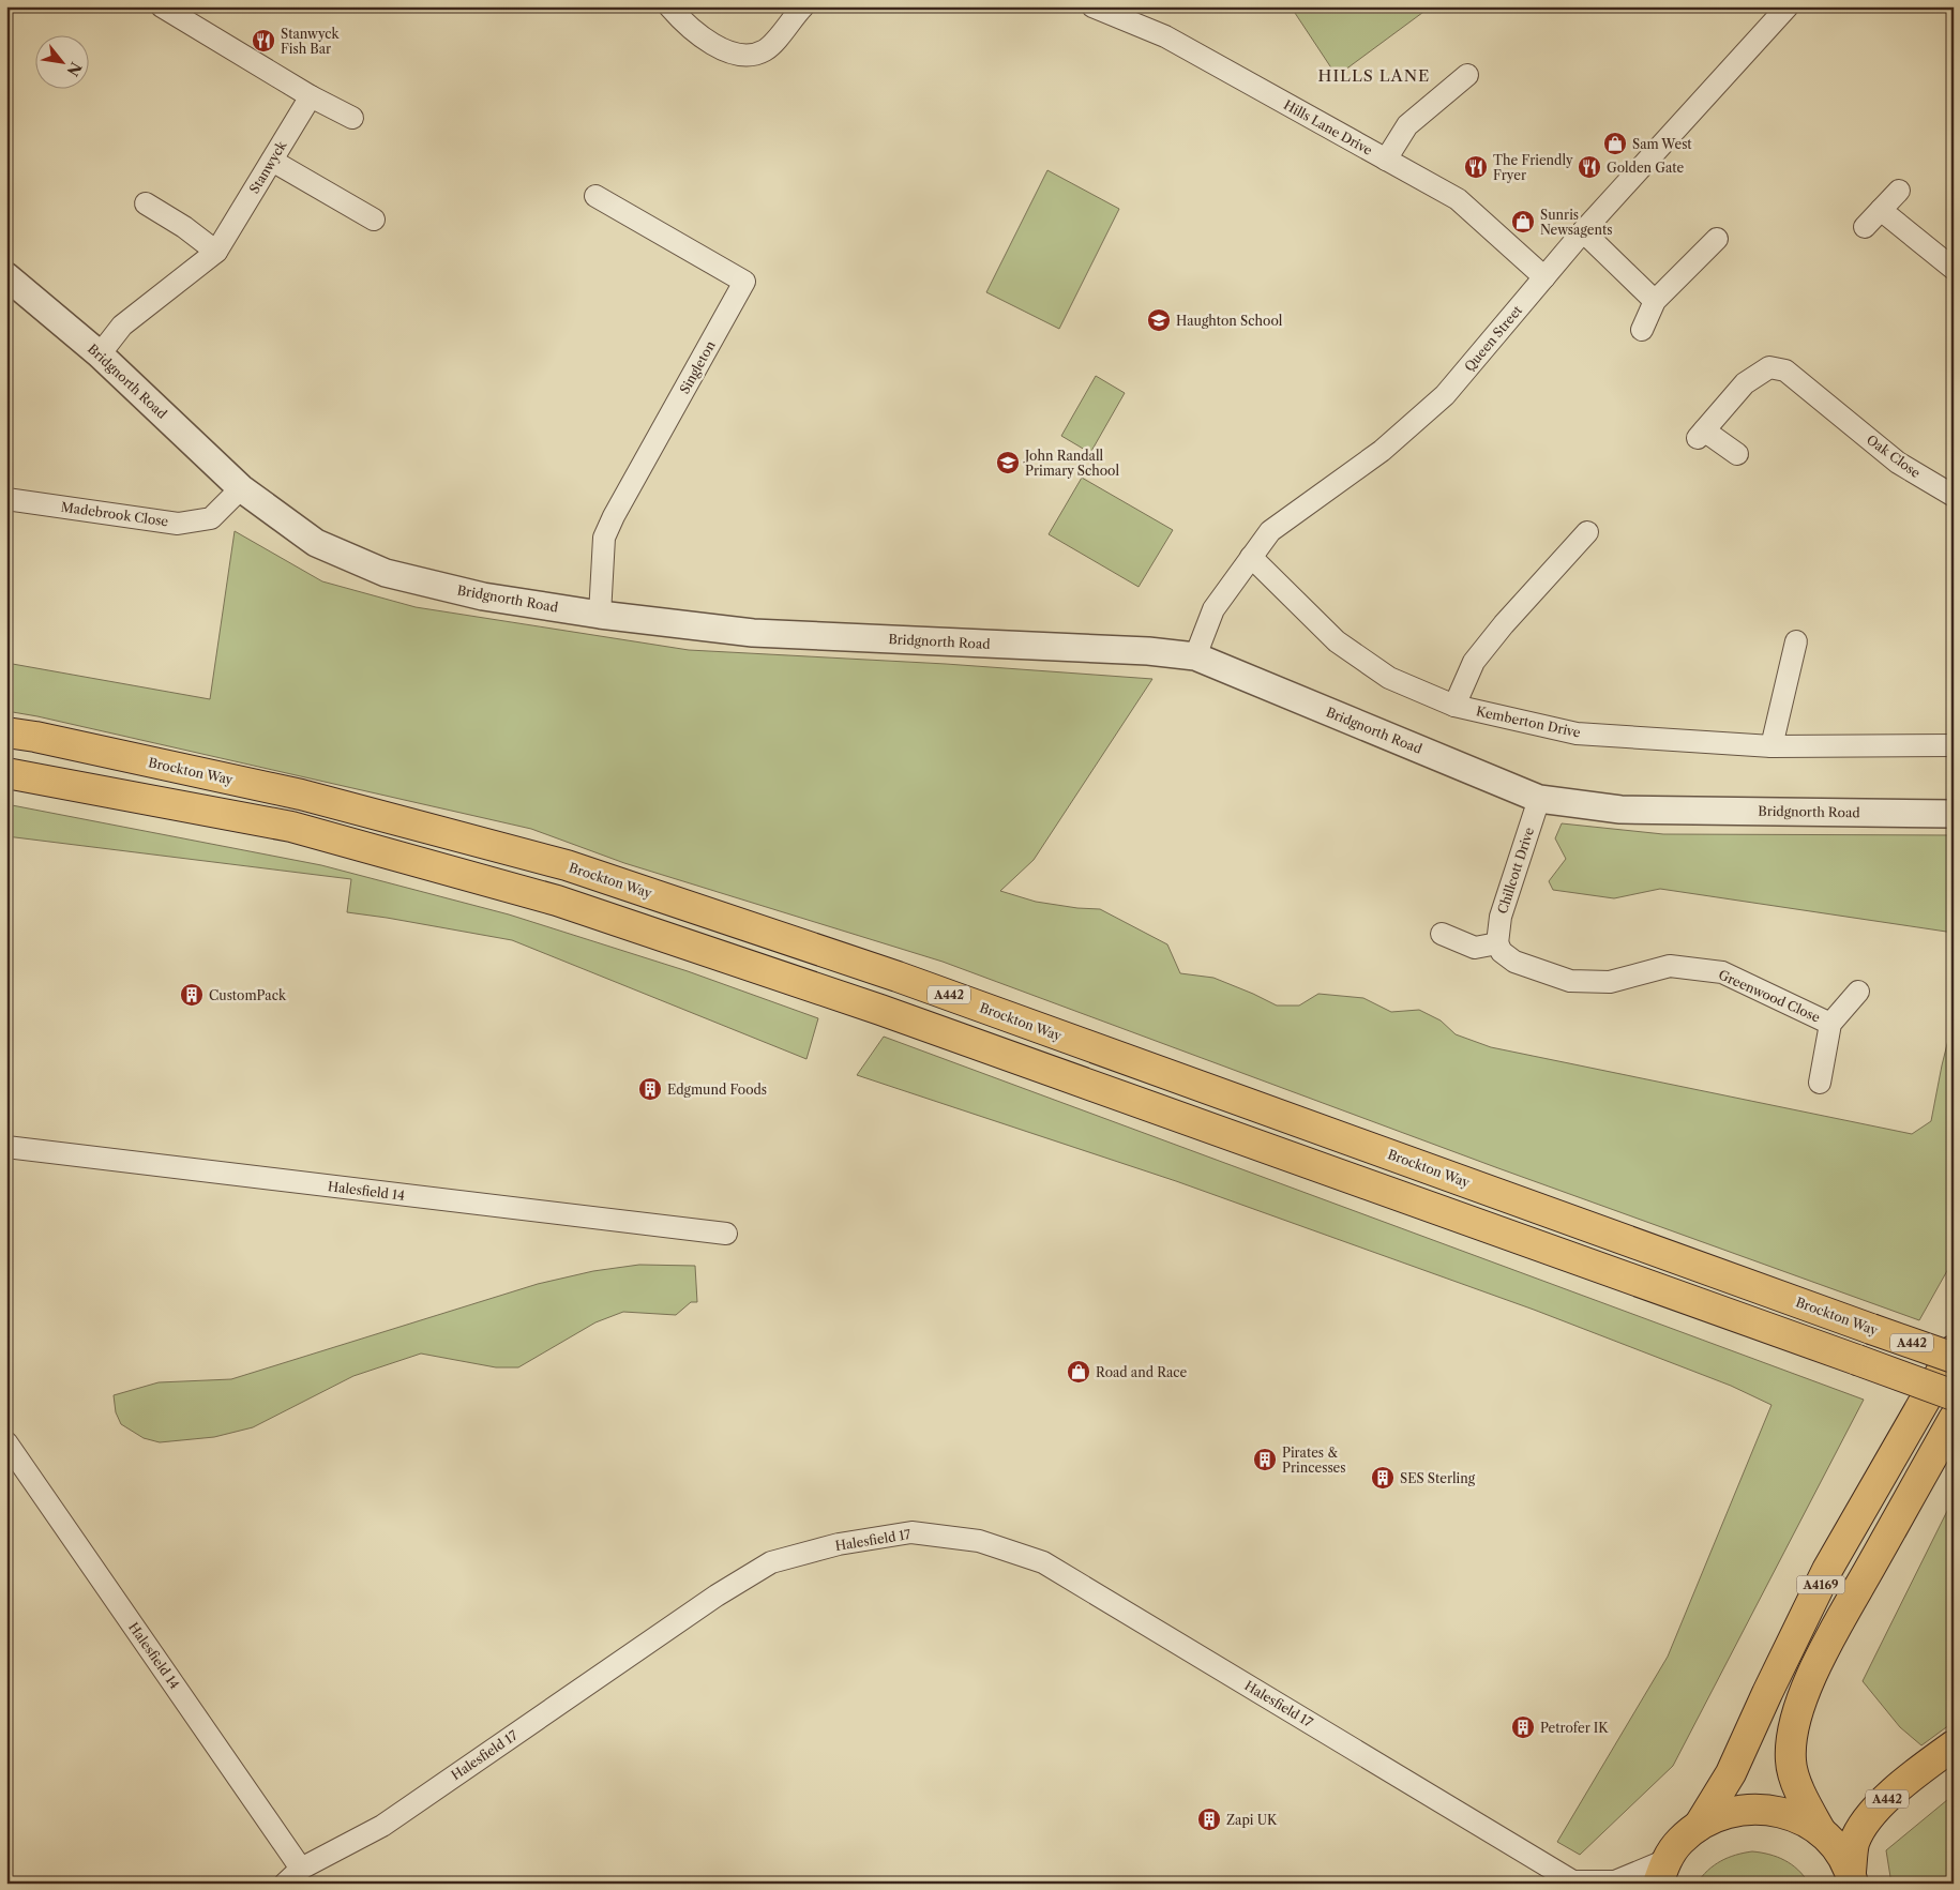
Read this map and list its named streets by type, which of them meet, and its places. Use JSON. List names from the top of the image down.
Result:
{
  "streets": {
    "main road": ["Brockton Way", "A442", "A4169"],
    "street": [
      "Hills Lane Drive",
      "Stanwyck",
      "Queen Street",
      "Singleton",
      "Bridgnorth Road",
      "Oak Close",
      "Madebrook Close",
      "Kemberton Drive",
      "Chillcott Drive",
      "Greenwood Close",
      "Halesfield 14",
      "Halesfield 17"
    ]
  },
  "crossings": [
    ["Hills Lane Drive", "Queen Street"],
    ["Stanwyck", "Bridgnorth Road"],
    ["Queen Street", "Bridgnorth Road"],
    ["Queen Street", "Kemberton Drive"],
    ["Singleton", "Bridgnorth Road"],
    ["Bridgnorth Road", "Madebrook Close"],
    ["Bridgnorth Road", "Chillcott Drive"],
    ["Chillcott Drive", "Greenwood Close"],
    ["Halesfield 14", "Halesfield 17"]
  ],
  "districts": ["HILLS LANE"],
  "places": {
    "restaurant": ["Stanwyck Fish Bar", "The Friendly Fryer", "Golden Gate"],
    "shop": ["Sam West", "Sunris Newsagents", "Road and Race"],
    "school or university": ["Haughton School", "John Randall Primary School"],
    "building": [
      "CustomPack",
      "Edgmund Foods",
      "Pirates & Princesses",
      "SES Sterling",
      "Petrofer IK",
      "Zapi UK"
    ]
  },
  "north": "bottom right"
}
